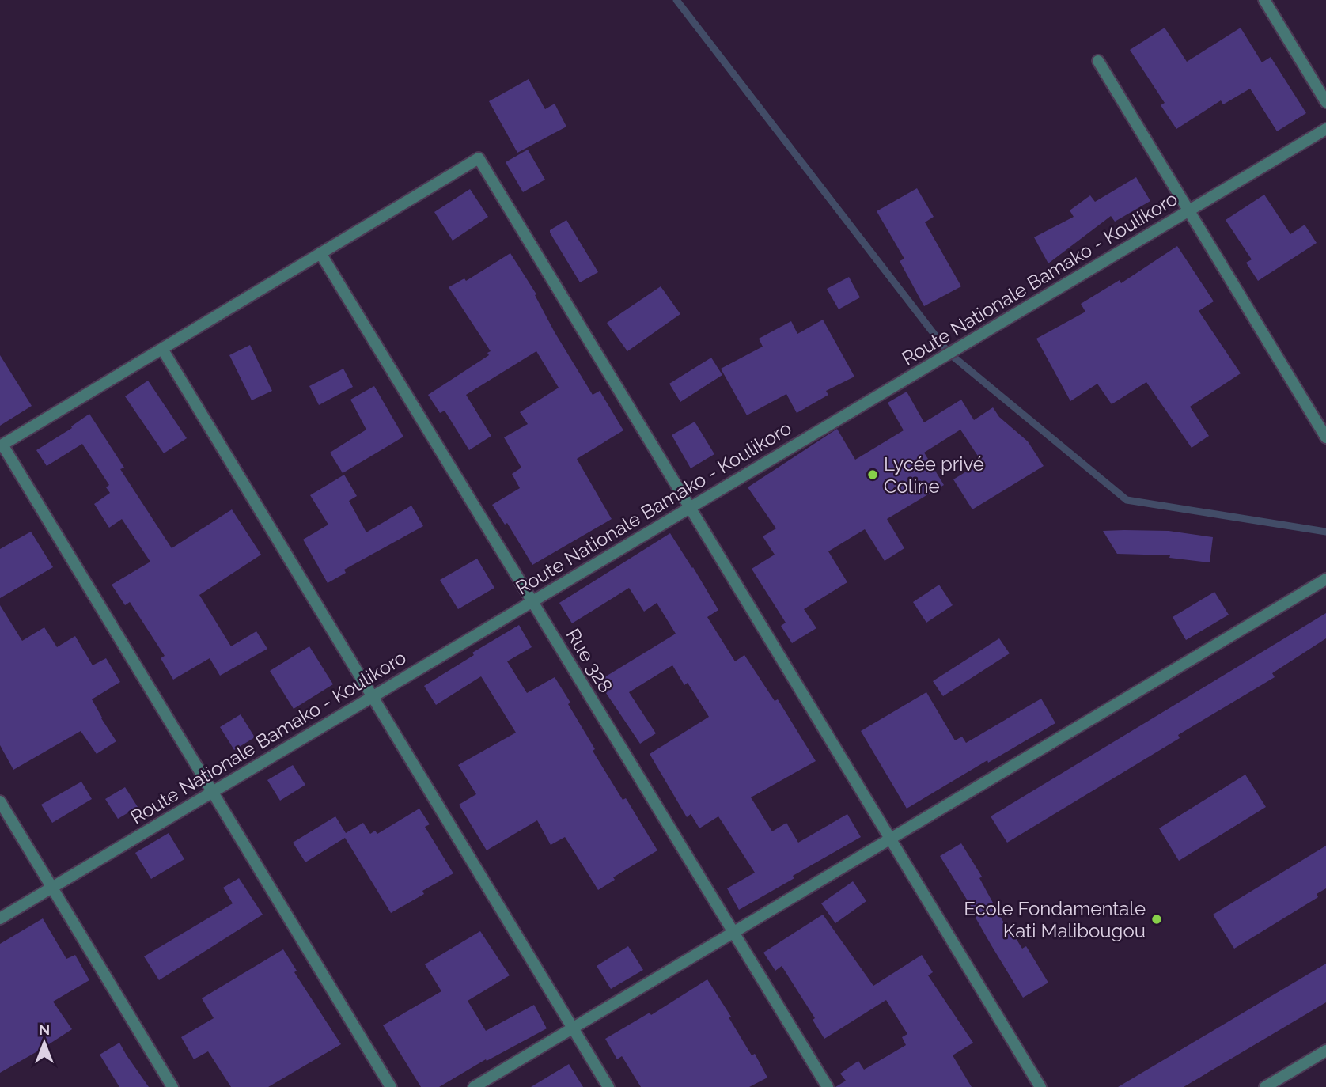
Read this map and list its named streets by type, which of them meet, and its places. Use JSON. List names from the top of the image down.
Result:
{
  "streets": {
    "street": ["Route Nationale Bamako - Koulikoro", "Rue 328"]
  },
  "crossings": [
    ["Route Nationale Bamako - Koulikoro", "Rue 328"]
  ],
  "places": ["Lycée privé Coline", "Ecole Fondamentale Kati Malibougou"],
  "north": "top"
}
